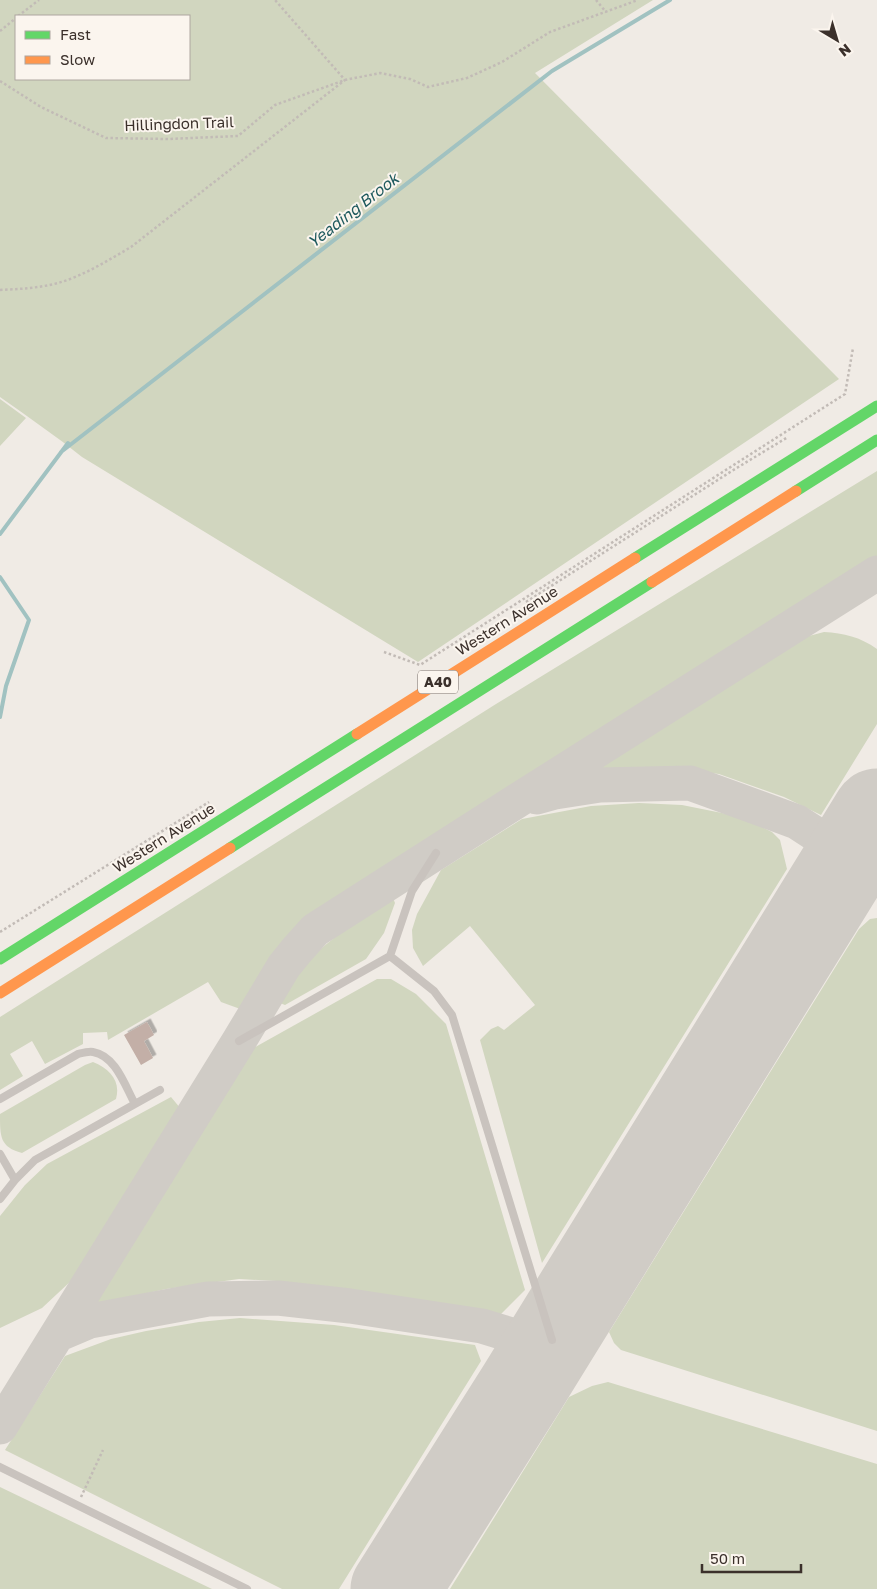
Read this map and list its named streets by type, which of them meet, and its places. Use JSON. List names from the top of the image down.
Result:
{
  "streets": {
    "highway": ["Western Avenue", "A40"],
    "path": ["Hillingdon Trail"]
  },
  "water": ["Yeading Brook"],
  "legend": ["Fast", "Slow"],
  "scale_bar": "50 m",
  "north": "bottom right"
}
